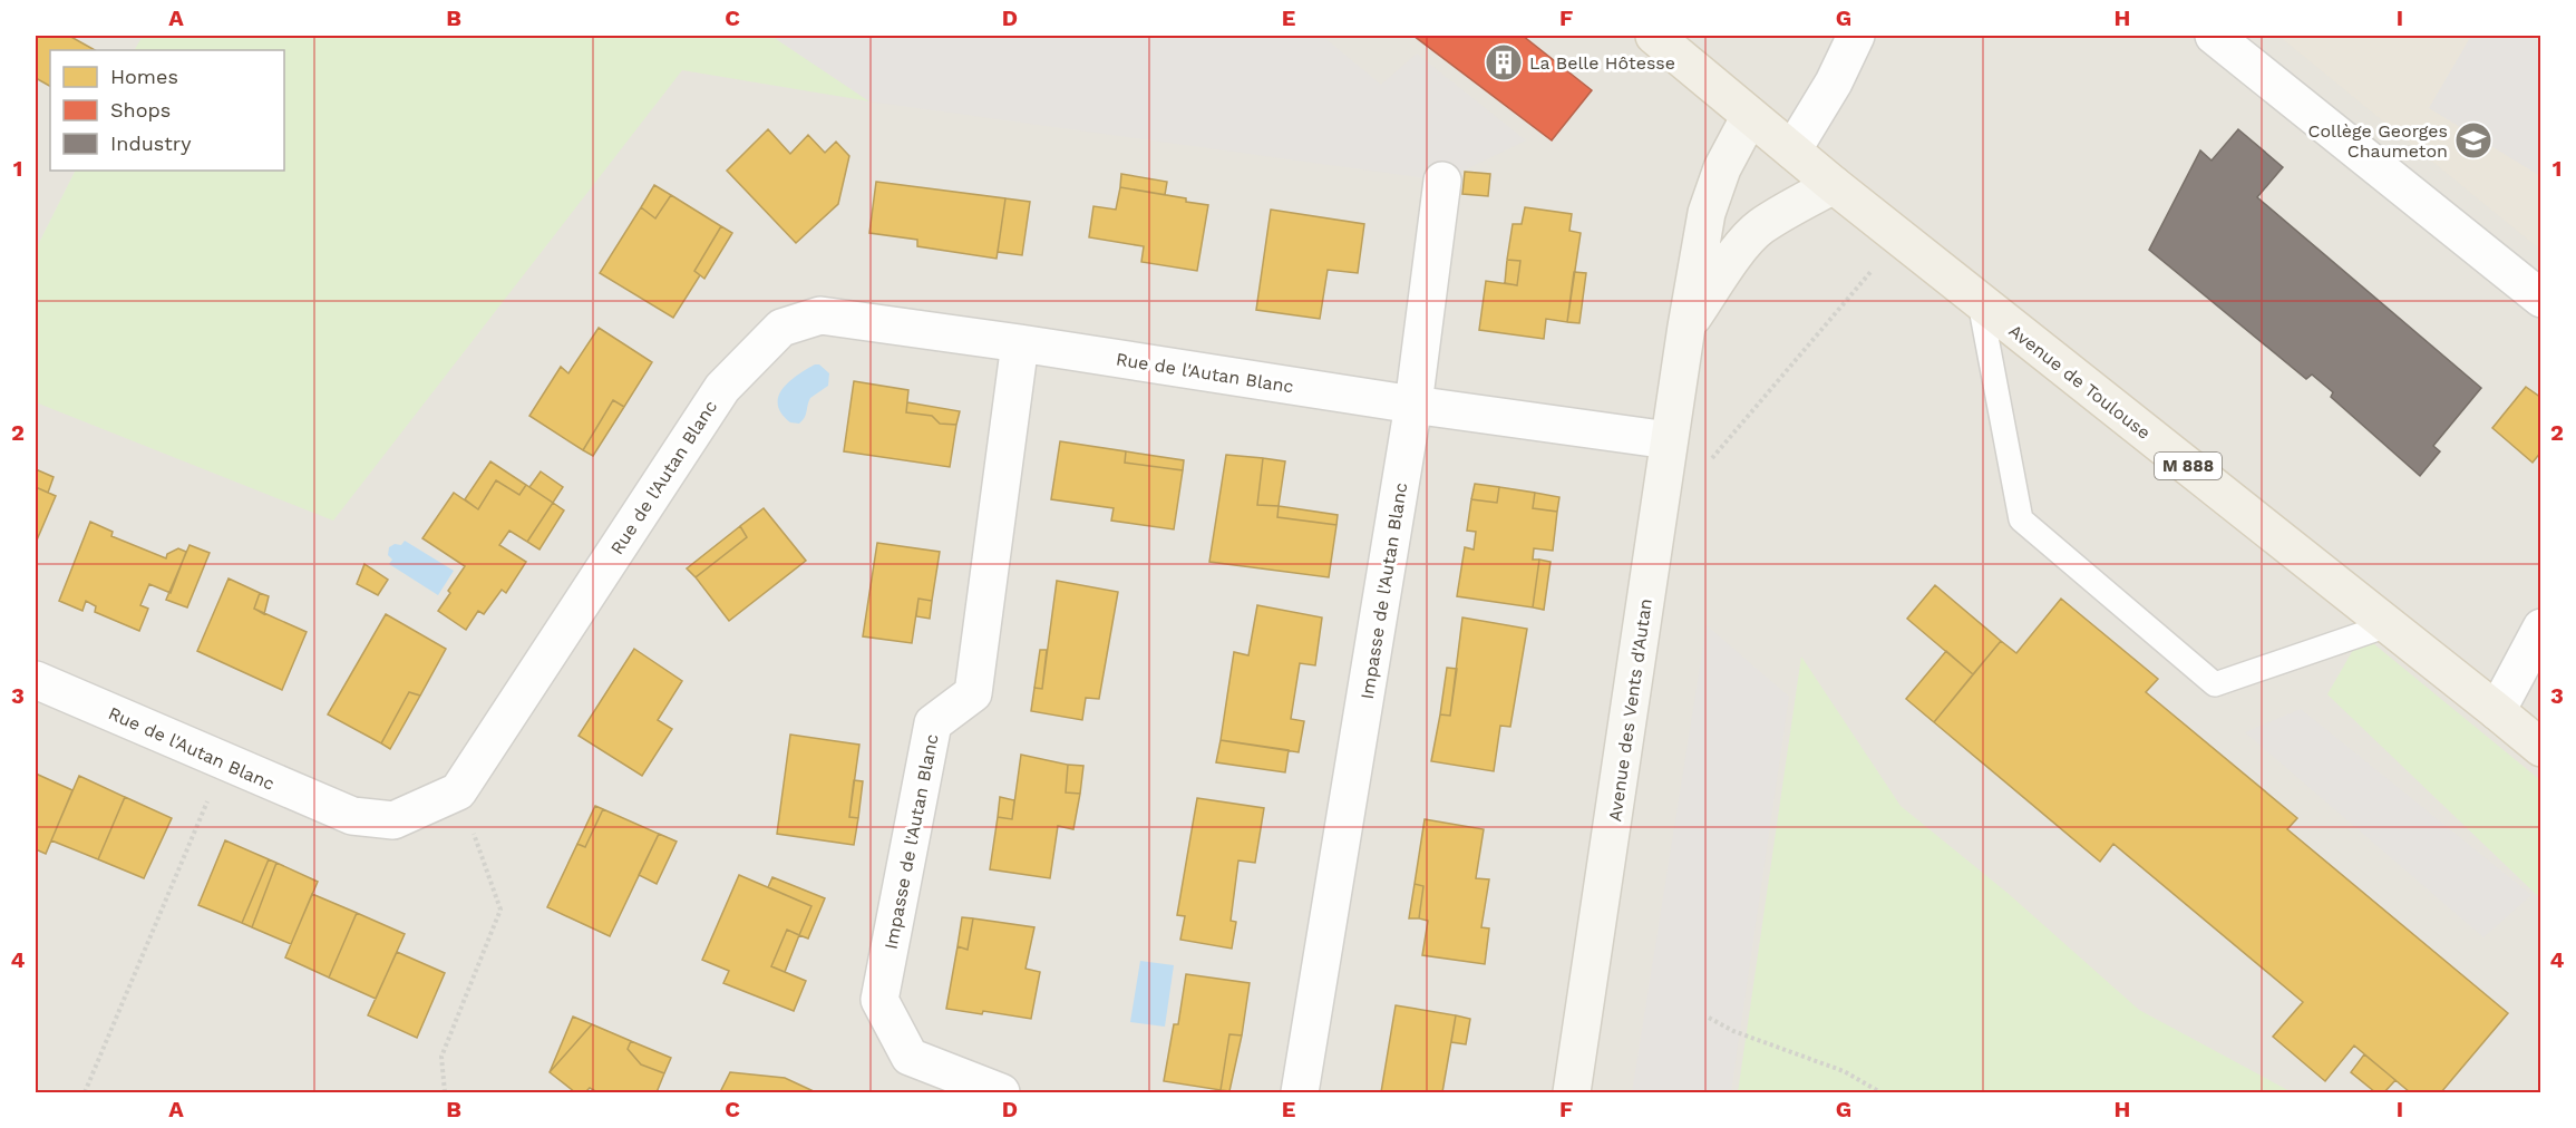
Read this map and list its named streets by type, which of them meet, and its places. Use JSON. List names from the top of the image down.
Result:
{
  "streets": {
    "main road": ["Avenue de Toulouse", "M 888"],
    "street": ["Rue de l'Autan Blanc", "Impasse de l'Autan Blanc", "Avenue des Vents d'Autan"]
  },
  "crossings": [
    ["Rue de l'Autan Blanc", "Impasse de l'Autan Blanc"],
    ["Rue de l'Autan Blanc", "Avenue des Vents d'Autan"],
    ["Avenue de Toulouse", "Avenue des Vents d'Autan"]
  ],
  "places": {
    "building": ["La Belle Hôtesse"],
    "school or university": ["Collège Georges Chaumeton"]
  },
  "legend": ["Homes", "Shops", "Industry"],
  "grid": {
    "columns": [
      "A",
      "B",
      "C",
      "D",
      "E",
      "F",
      "G",
      "H",
      "I"
    ],
    "rows": [
      "1",
      "2",
      "3",
      "4"
    ]
  }
}
